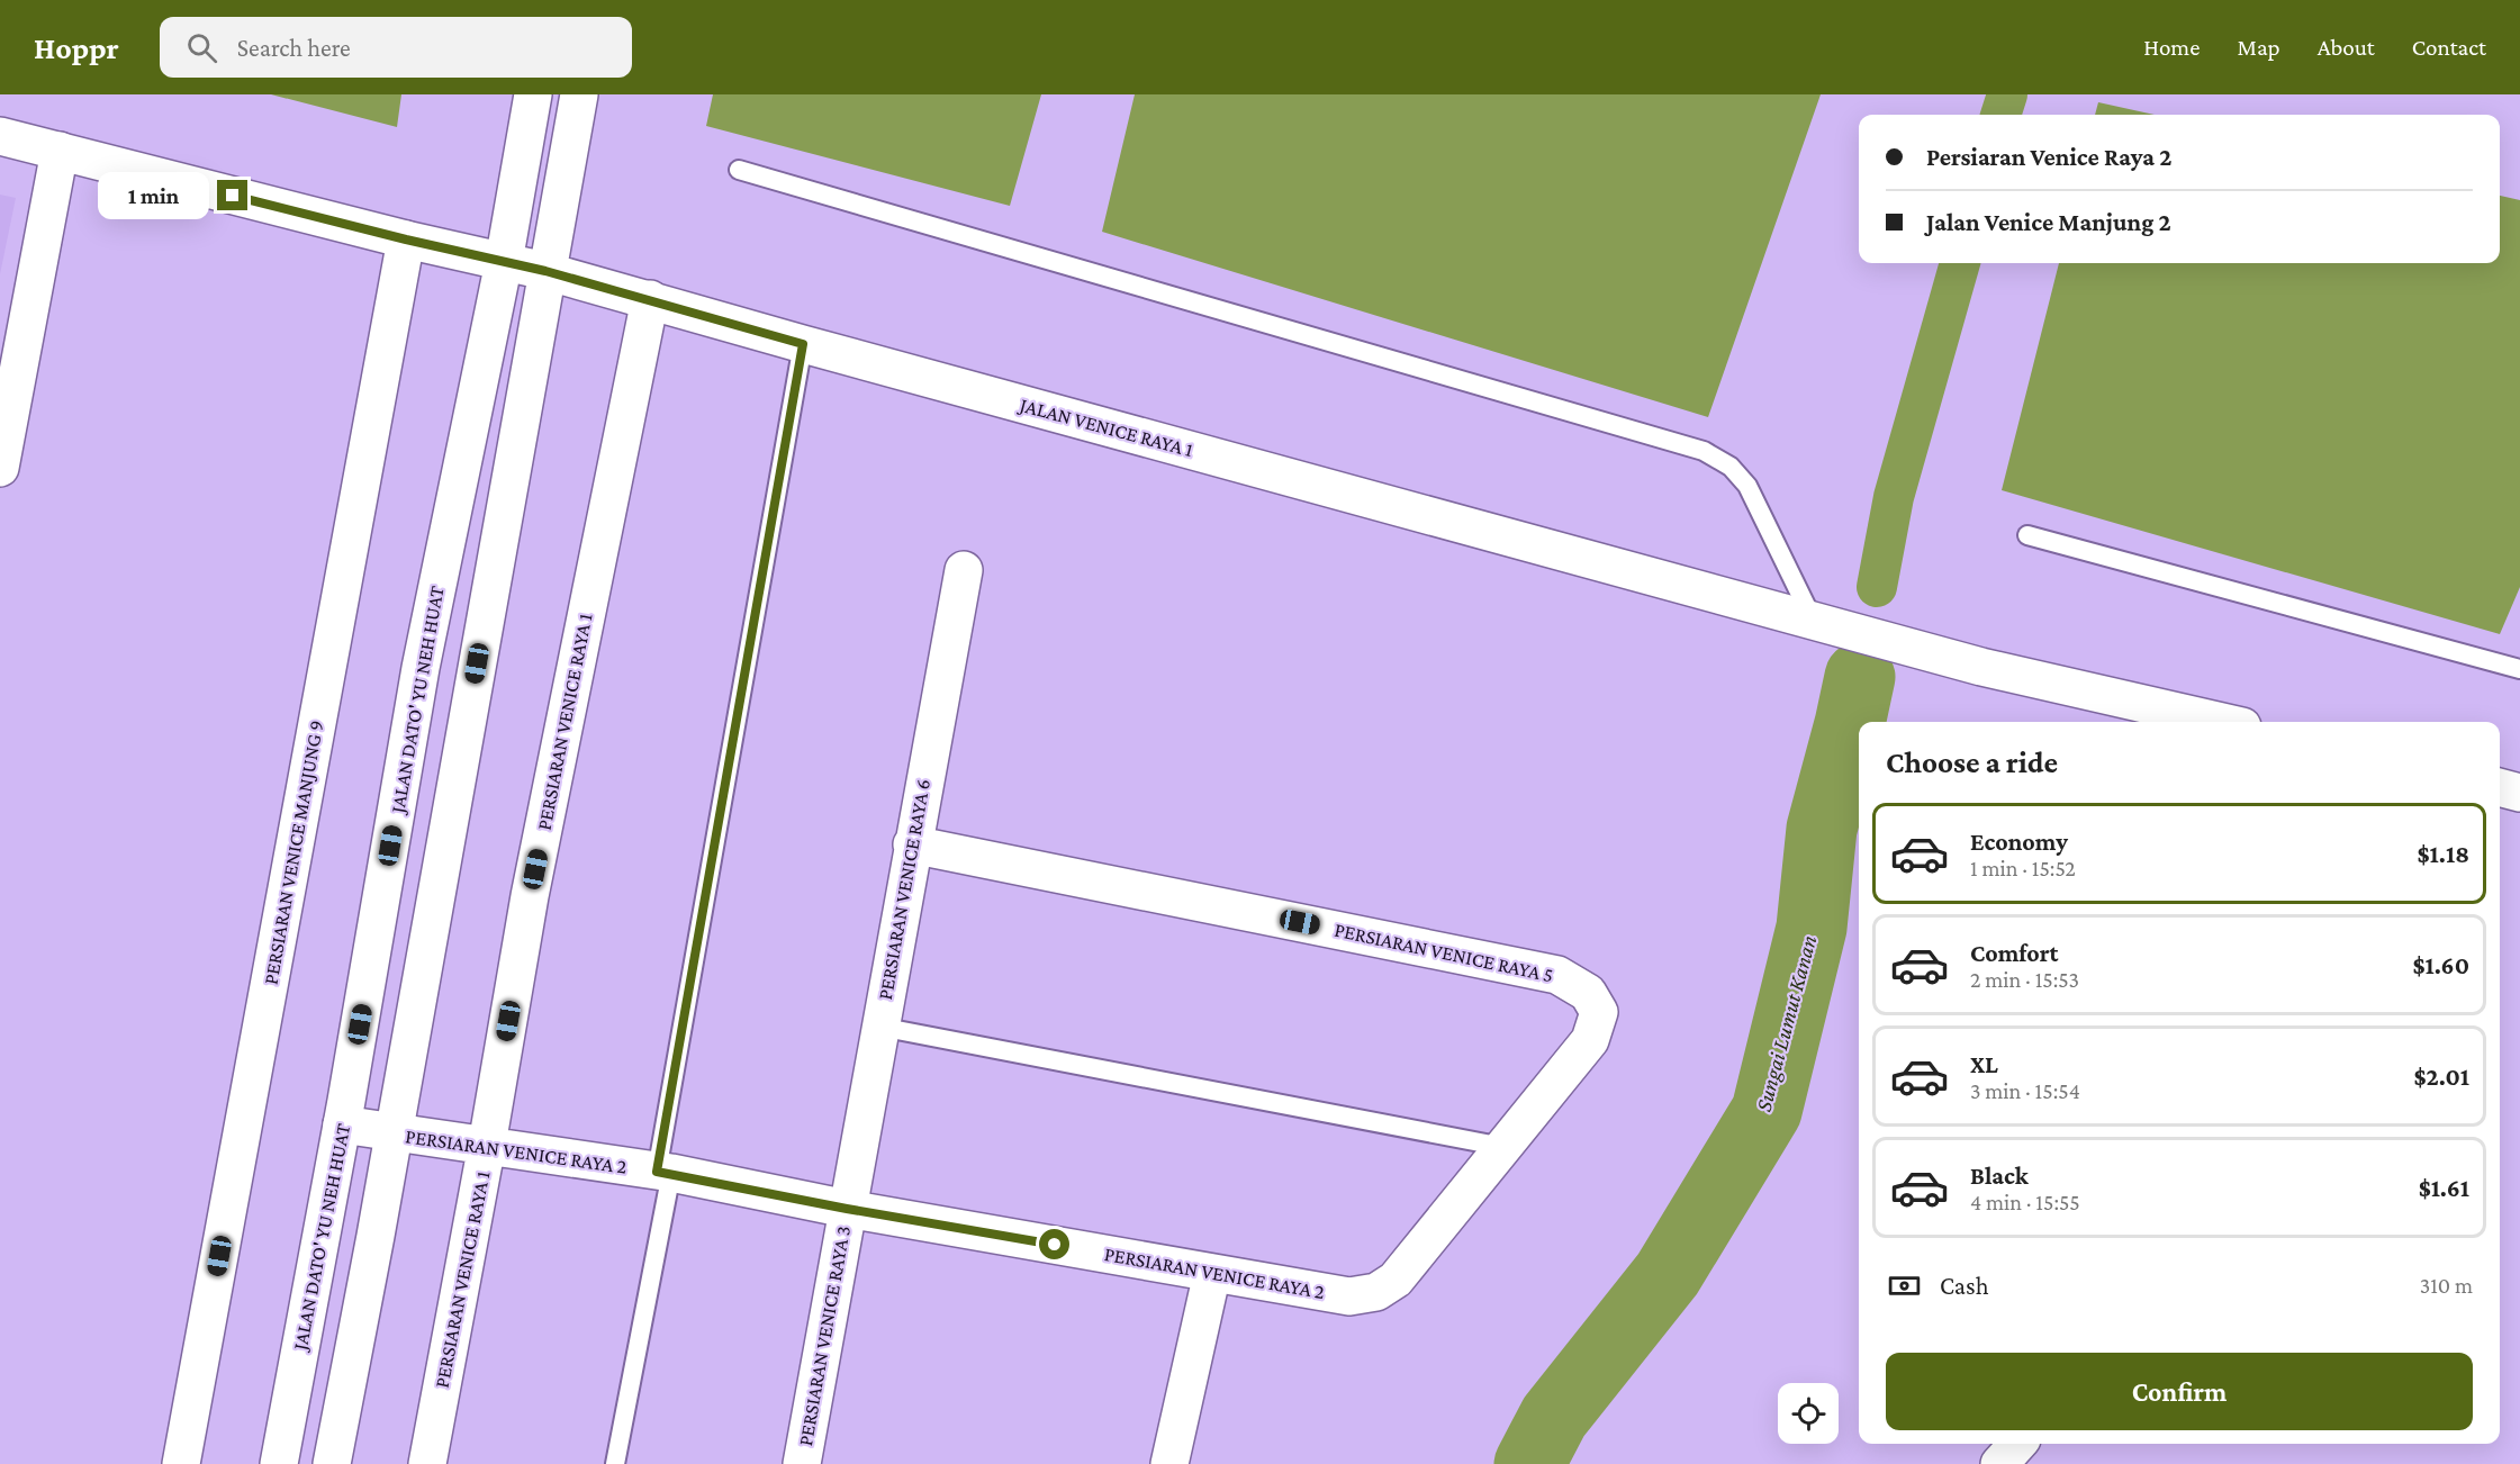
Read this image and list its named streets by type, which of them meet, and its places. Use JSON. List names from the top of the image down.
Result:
{
  "streets": {
    "street": [
      "JALAN VENICE RAYA 1",
      "JALAN DATO' YU NEH HUAT",
      "PERSIARAN VENICE RAYA 1",
      "PERSIARAN VENICE MANJUNG 9",
      "PERSIARAN VENICE RAYA 6",
      "PERSIARAN VENICE RAYA 5",
      "PERSIARAN VENICE RAYA 2",
      "PERSIARAN VENICE RAYA 3"
    ]
  },
  "crossings": [
    ["JALAN VENICE RAYA 1", "JALAN DATO' YU NEH HUAT"],
    ["JALAN VENICE RAYA 1", "PERSIARAN VENICE RAYA 1"],
    ["JALAN VENICE RAYA 1", "PERSIARAN VENICE MANJUNG 9"],
    ["JALAN DATO' YU NEH HUAT", "PERSIARAN VENICE RAYA 2"],
    ["PERSIARAN VENICE RAYA 1", "PERSIARAN VENICE RAYA 2"],
    ["PERSIARAN VENICE RAYA 6", "PERSIARAN VENICE RAYA 5"],
    ["PERSIARAN VENICE RAYA 6", "PERSIARAN VENICE RAYA 2"],
    ["PERSIARAN VENICE RAYA 6", "PERSIARAN VENICE RAYA 3"],
    ["PERSIARAN VENICE RAYA 5", "PERSIARAN VENICE RAYA 2"],
    ["PERSIARAN VENICE RAYA 2", "PERSIARAN VENICE RAYA 3"]
  ],
  "water": ["Sungai Lumut Kanan"],
  "page": {
    "header": "Hoppr",
    "search": "Search here",
    "nav": [
      "Home",
      "Map",
      "About",
      "Contact"
    ],
    "banner": ["Persiaran Venice Raya 2", "Jalan Venice Manjung 2"],
    "bubble": "1 min",
    "heading": "Choose a ride",
    "list": [
      {
        "name": "Economy",
        "note": "1 min · 15:52",
        "value": "$1.18"
      },
      {
        "name": "Comfort",
        "note": "2 min · 15:53",
        "value": "$1.60"
      },
      {
        "name": "XL",
        "note": "3 min · 15:54",
        "value": "$2.01"
      },
      {
        "name": "Black",
        "note": "4 min · 15:55",
        "value": "$1.61"
      }
    ],
    "pay": ["Cash", "310 m"],
    "buttons": "Confirm"
  }
}
